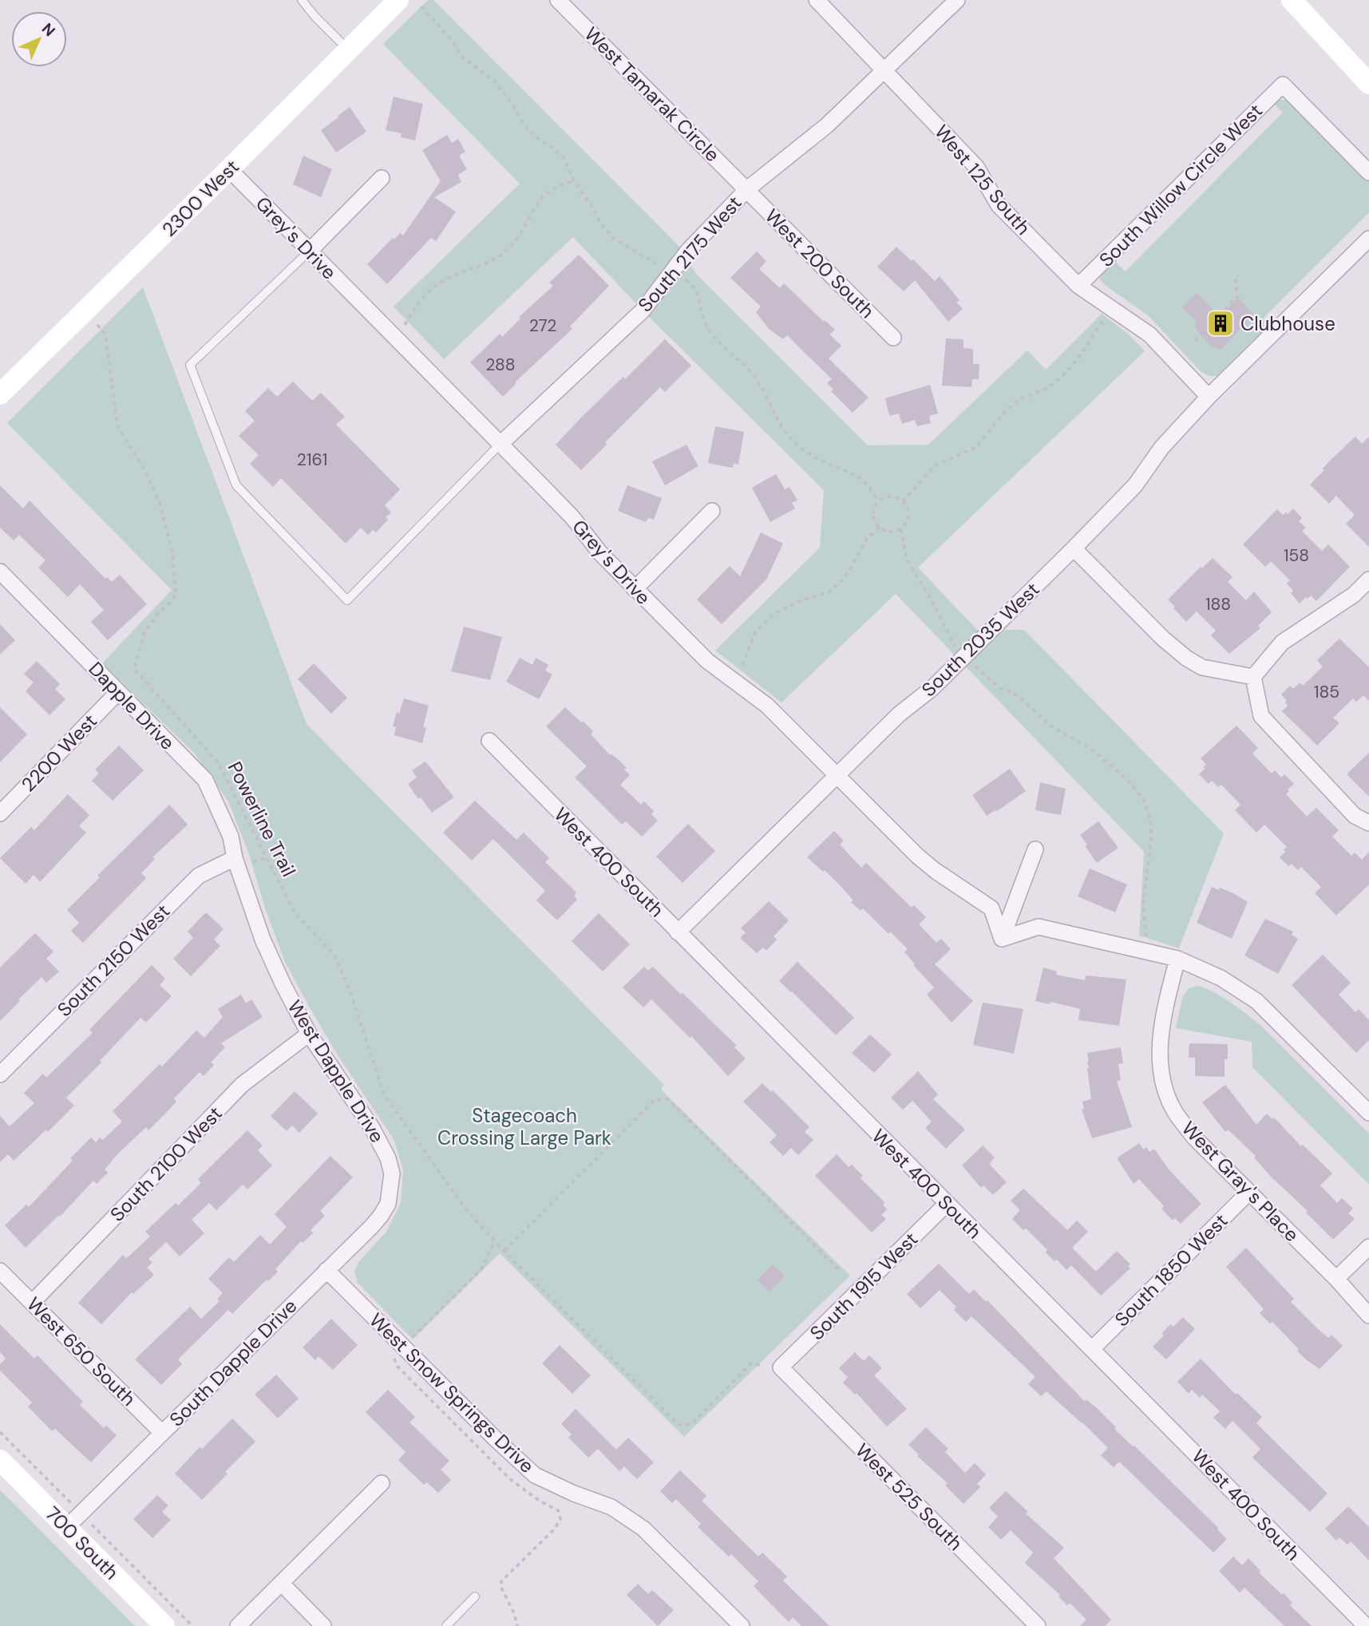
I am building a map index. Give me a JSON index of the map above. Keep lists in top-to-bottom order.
{
  "streets": {
    "main road": ["2300 West", "700 South"],
    "street": [
      "West Tamarak Circle",
      "West 125 South",
      "South Willow Circle West",
      "Grey's Drive",
      "South 2175 West",
      "West 200 South",
      "South 2035 West",
      "Dapple Drive",
      "2200 West",
      "West 400 South",
      "South 2150 West",
      "West Dapple Drive",
      "South 2100 West",
      "West Gray's Place",
      "South 1850 West",
      "South 1915 West",
      "West 650 South",
      "South Dapple Drive",
      "West Snow Springs Drive",
      "West 525 South"
    ],
    "path": ["Powerline Trail"]
  },
  "crossings": [
    ["West Tamarak Circle", "South 2175 West"],
    ["West Tamarak Circle", "West 200 South"],
    ["West 125 South", "South Willow Circle West"],
    ["West 125 South", "South 2175 West"],
    ["West 125 South", "South 2035 West"],
    ["2300 West", "Grey's Drive"],
    ["Grey's Drive", "South 2175 West"],
    ["Grey's Drive", "South 2035 West"],
    ["South 2175 West", "West 200 South"],
    ["South 2035 West", "West 400 South"],
    ["Dapple Drive", "2200 West"],
    ["Dapple Drive", "South 2150 West"],
    ["Dapple Drive", "West Dapple Drive"],
    ["West 400 South", "South 1850 West"],
    ["West 400 South", "South 1915 West"],
    ["South 2150 West", "West Dapple Drive"],
    ["West Dapple Drive", "South 2100 West"],
    ["West Dapple Drive", "South Dapple Drive"],
    ["South 2100 West", "West 650 South"],
    ["West Gray's Place", "South 1850 West"],
    ["South 1915 West", "West 525 South"],
    ["West 650 South", "South Dapple Drive"],
    ["South Dapple Drive", "West Snow Springs Drive"],
    ["South Dapple Drive", "700 South"]
  ],
  "parks": ["Stagecoach Crossing Large Park"],
  "places": {
    "building": ["Clubhouse"]
  },
  "house_numbers": [
    "272",
    "288",
    "2161",
    "158",
    "188",
    "185"
  ],
  "north": "top right"
}
